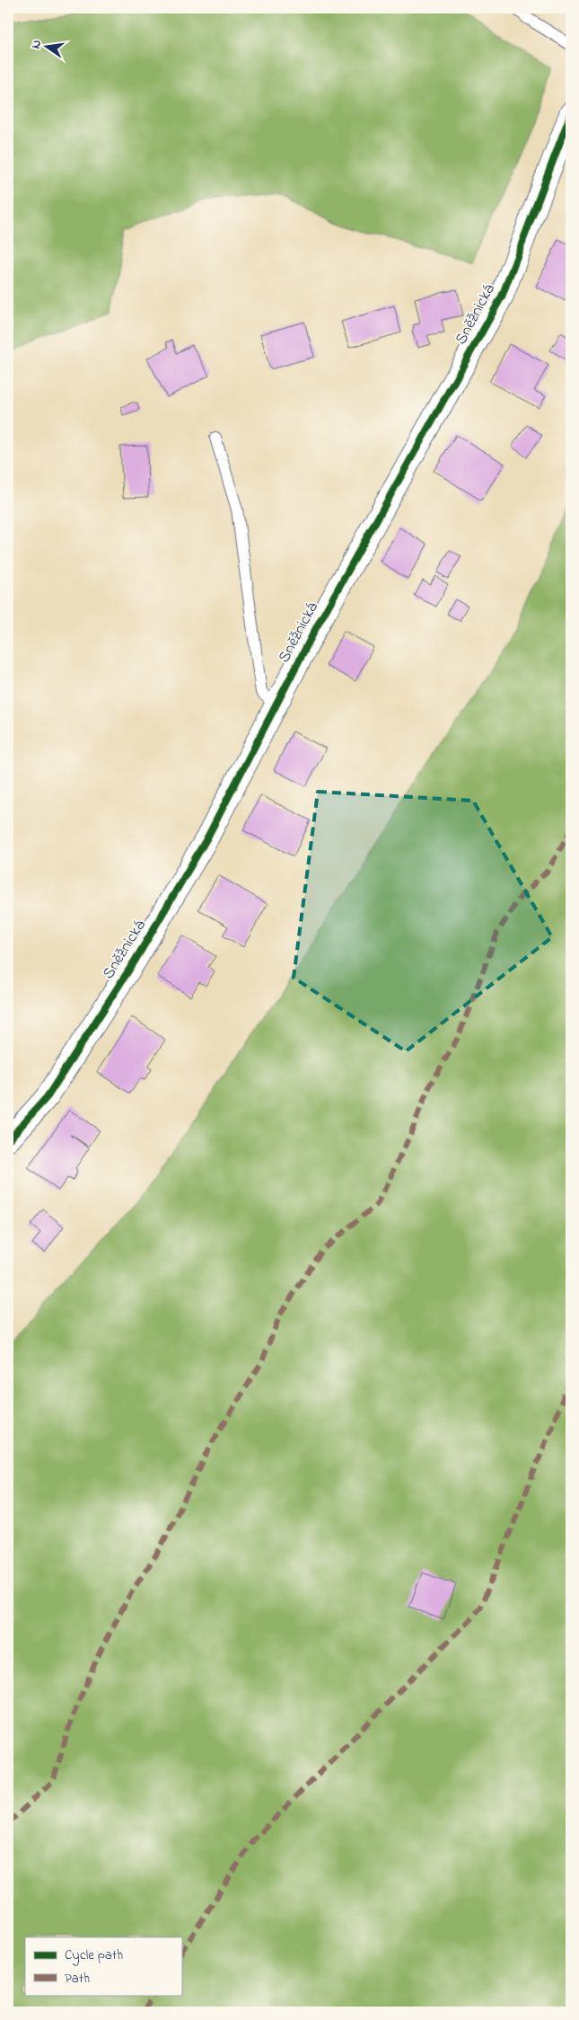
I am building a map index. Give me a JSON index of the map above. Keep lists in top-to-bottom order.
{
  "streets": {
    "street": ["Sněžnická"]
  },
  "legend": ["Cycle path", "Path"],
  "north": "left"
}
